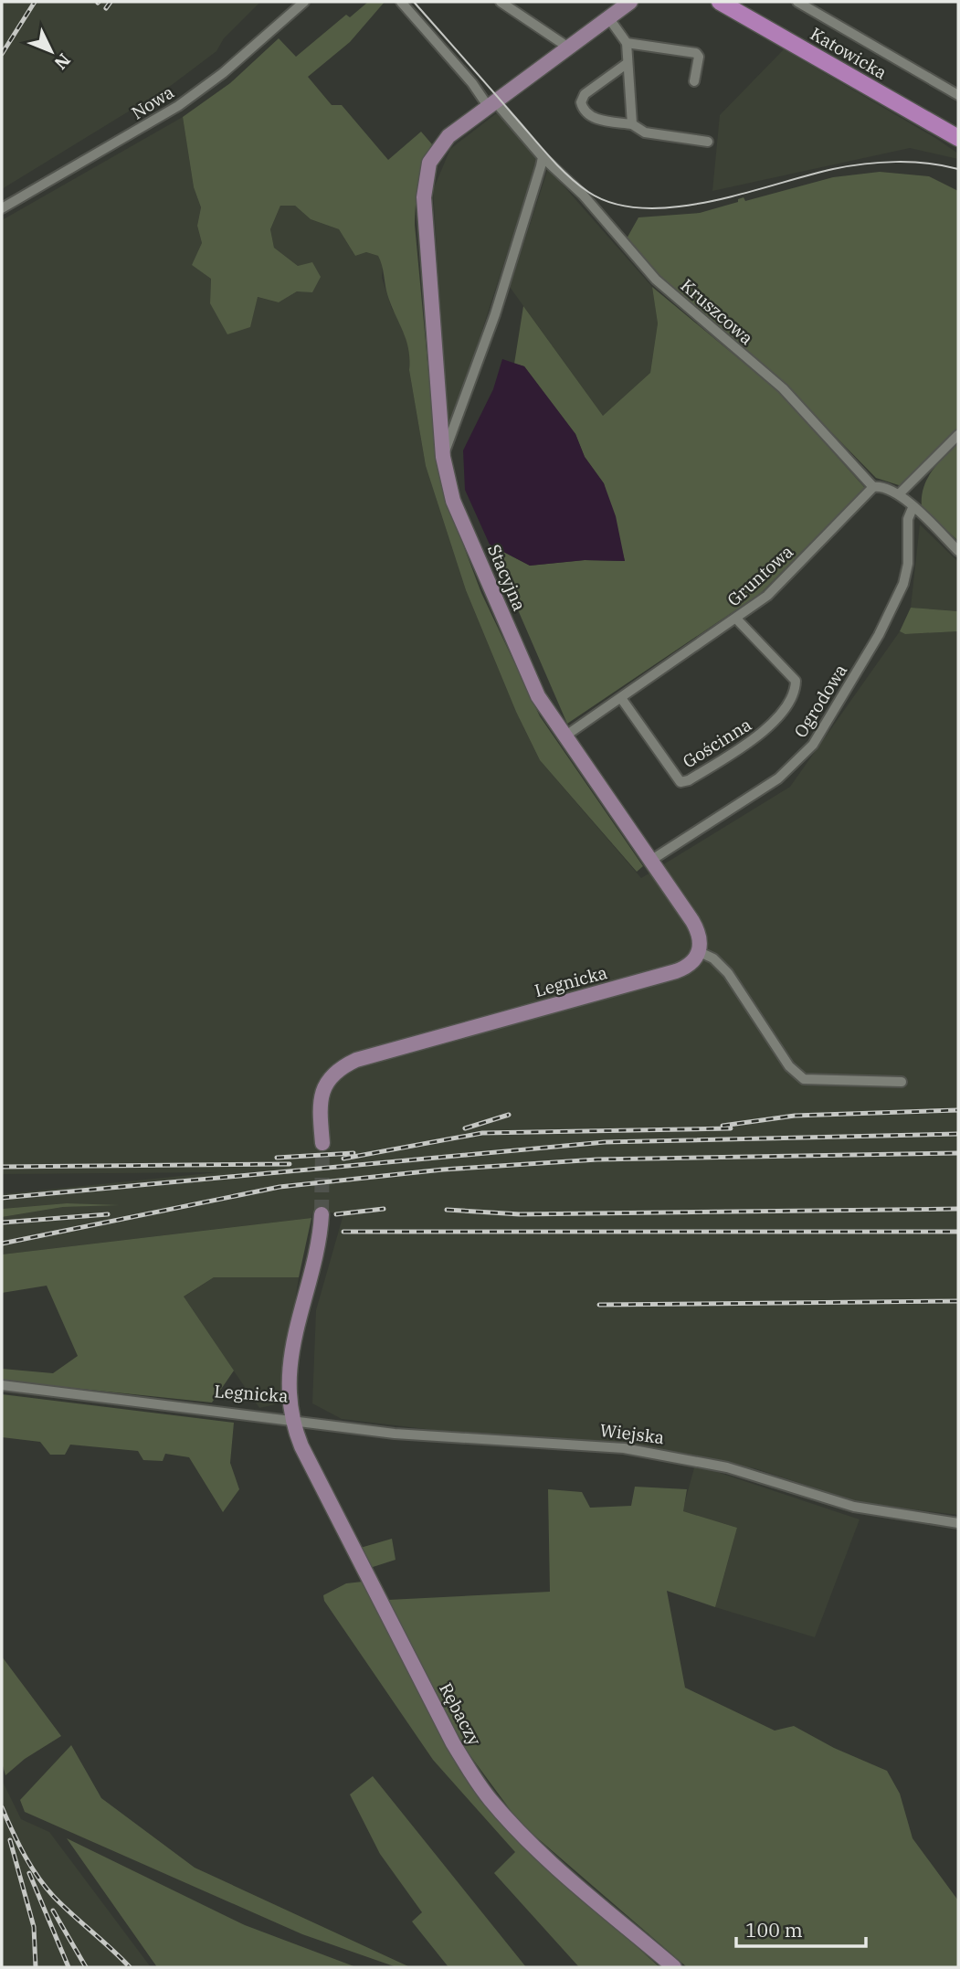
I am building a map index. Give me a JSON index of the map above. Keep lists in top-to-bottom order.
{
  "streets": {
    "main road": ["Katowicka"],
    "street": [
      "Nowa",
      "Kruszcowa",
      "Gruntowa",
      "Stacyjna",
      "Ogrodowa",
      "Gościnna",
      "Legnicka",
      "Wiejska",
      "Rębaczy"
    ]
  },
  "crossings": [
    ["Kruszcowa", "Gruntowa"],
    ["Kruszcowa", "Stacyjna"],
    ["Gruntowa", "Stacyjna"],
    ["Gruntowa", "Gościnna"],
    ["Stacyjna", "Ogrodowa"],
    ["Stacyjna", "Legnicka"],
    ["Legnicka", "Wiejska"],
    ["Legnicka", "Rębaczy"],
    ["Wiejska", "Rębaczy"]
  ],
  "scale_bar": "100 m",
  "north": "bottom right"
}
